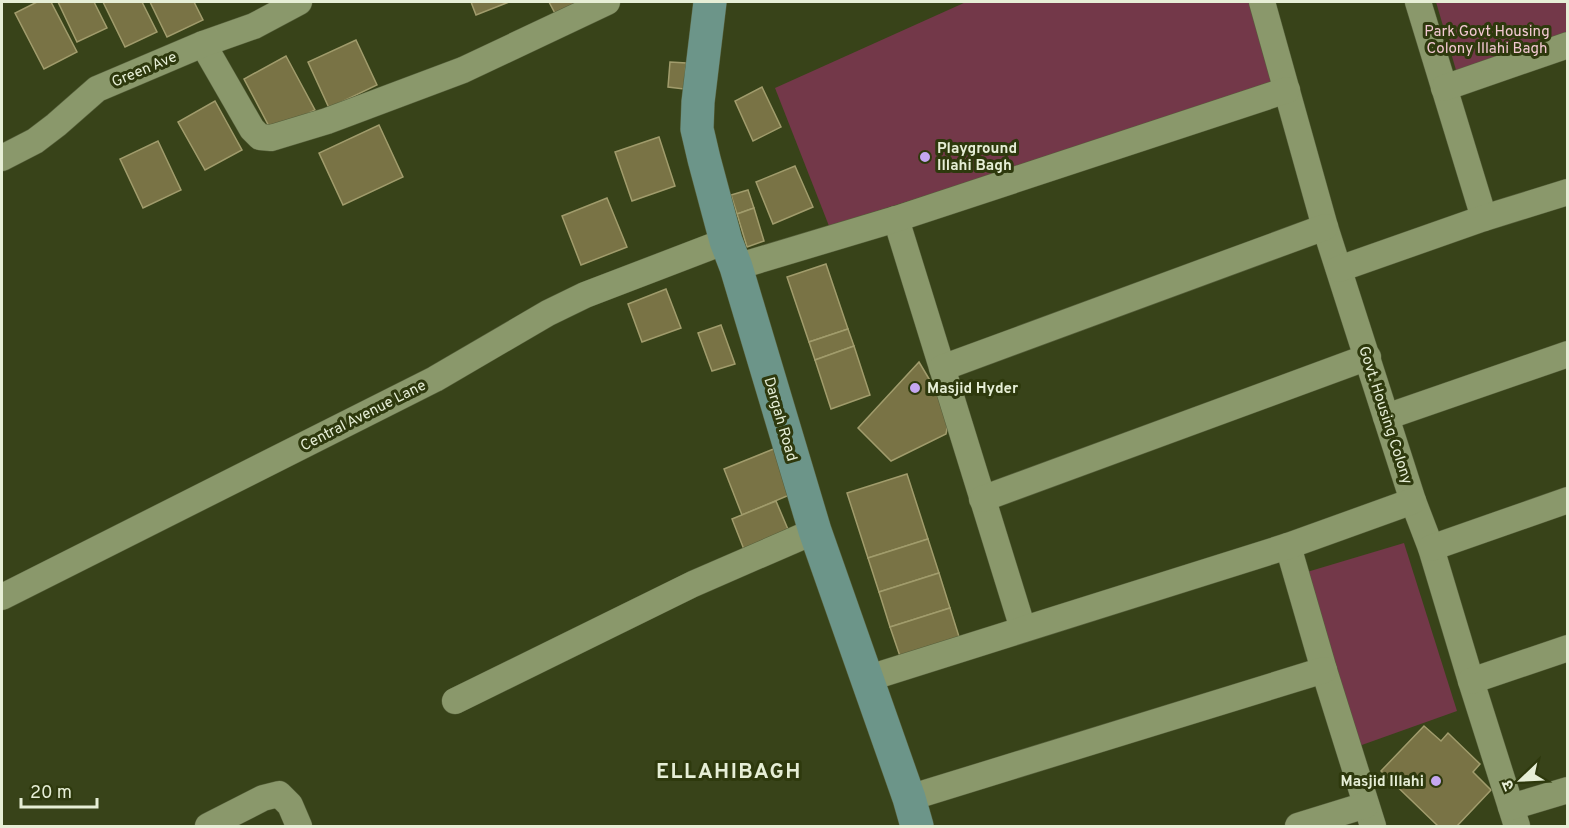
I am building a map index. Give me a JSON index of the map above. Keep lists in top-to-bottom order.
{
  "streets": {
    "street": [
      "Green Ave",
      "Central Avenue Lane",
      "Govt. Housing Colony",
      "Dargah Road"
    ]
  },
  "crossings": [
    ["Central Avenue Lane", "Govt. Housing Colony"],
    ["Central Avenue Lane", "Dargah Road"]
  ],
  "districts": ["ELLAHIBAGH"],
  "parks": ["Park Govt Housing Colony Illahi Bagh"],
  "places": ["Playground Illahi Bagh", "Masjid Hyder", "Masjid Illahi"],
  "scale_bar": "20 m",
  "north": "bottom left"
}
